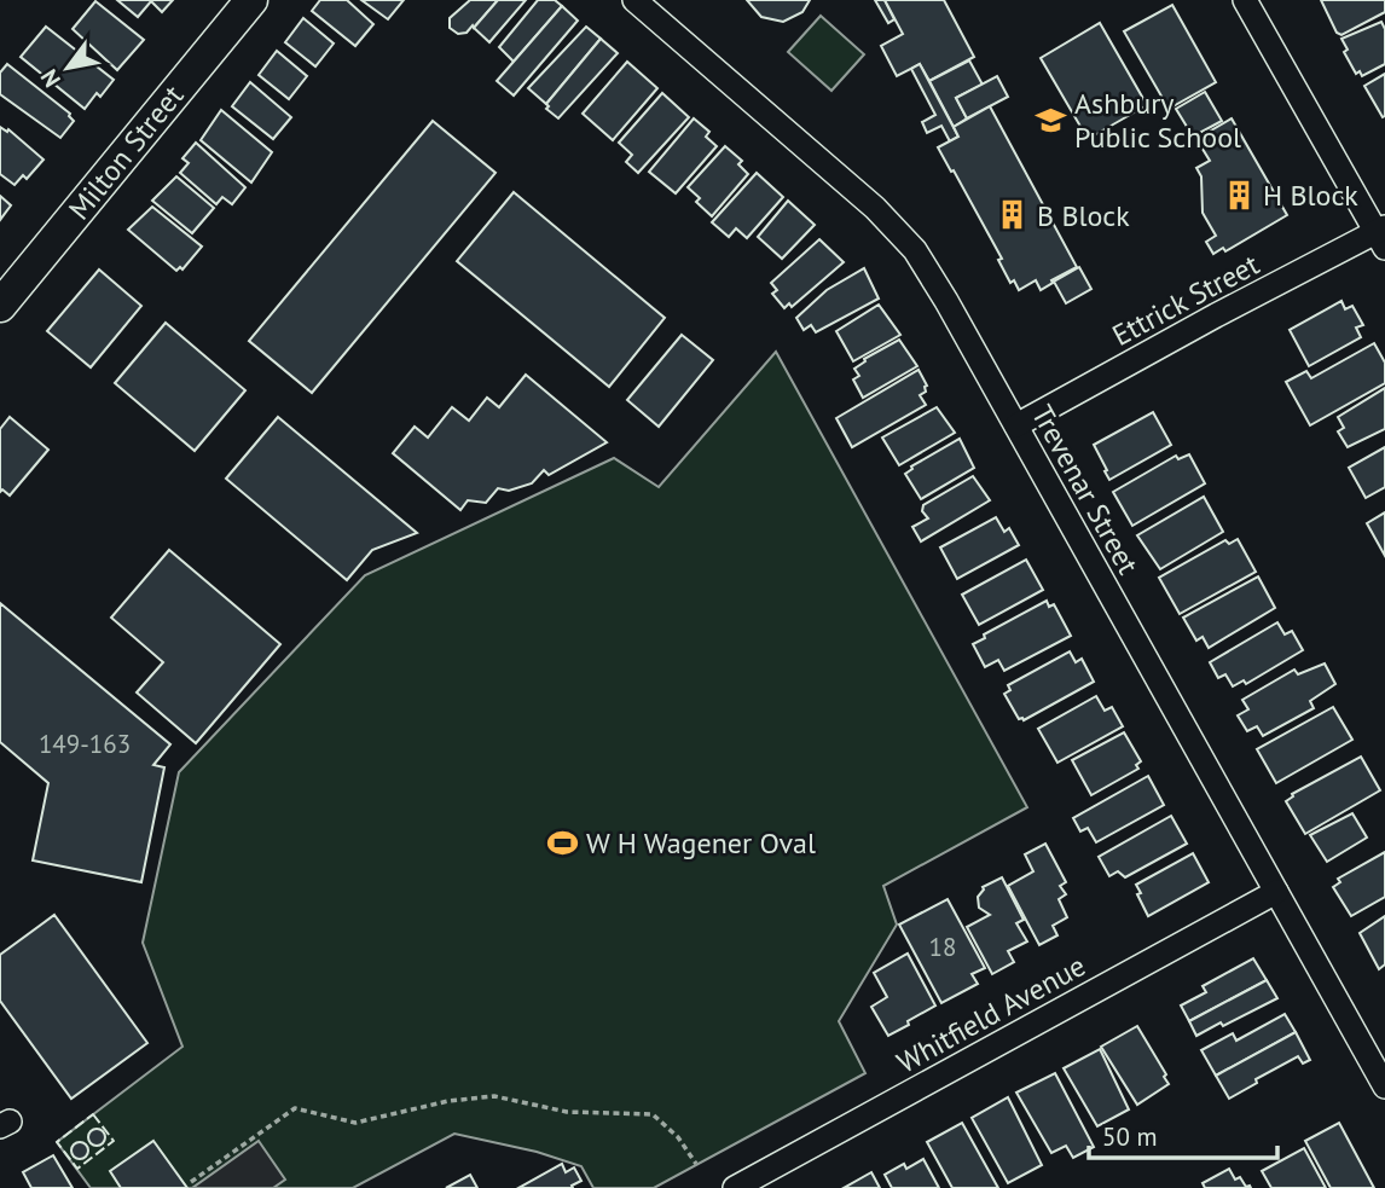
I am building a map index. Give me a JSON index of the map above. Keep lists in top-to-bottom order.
{
  "streets": {
    "main road": ["Milton Street"],
    "street": ["Ettrick Street", "Trevenar Street", "Whitfield Avenue"]
  },
  "crossings": [
    ["Ettrick Street", "Trevenar Street"],
    ["Trevenar Street", "Whitfield Avenue"]
  ],
  "places": {
    "school or university": ["Ashbury Public School"],
    "building": ["H Block", "B Block"],
    "sports": ["W H Wagener Oval"]
  },
  "house_numbers": ["149-163", "18"],
  "scale_bar": "50 m",
  "north": "bottom left"
}
